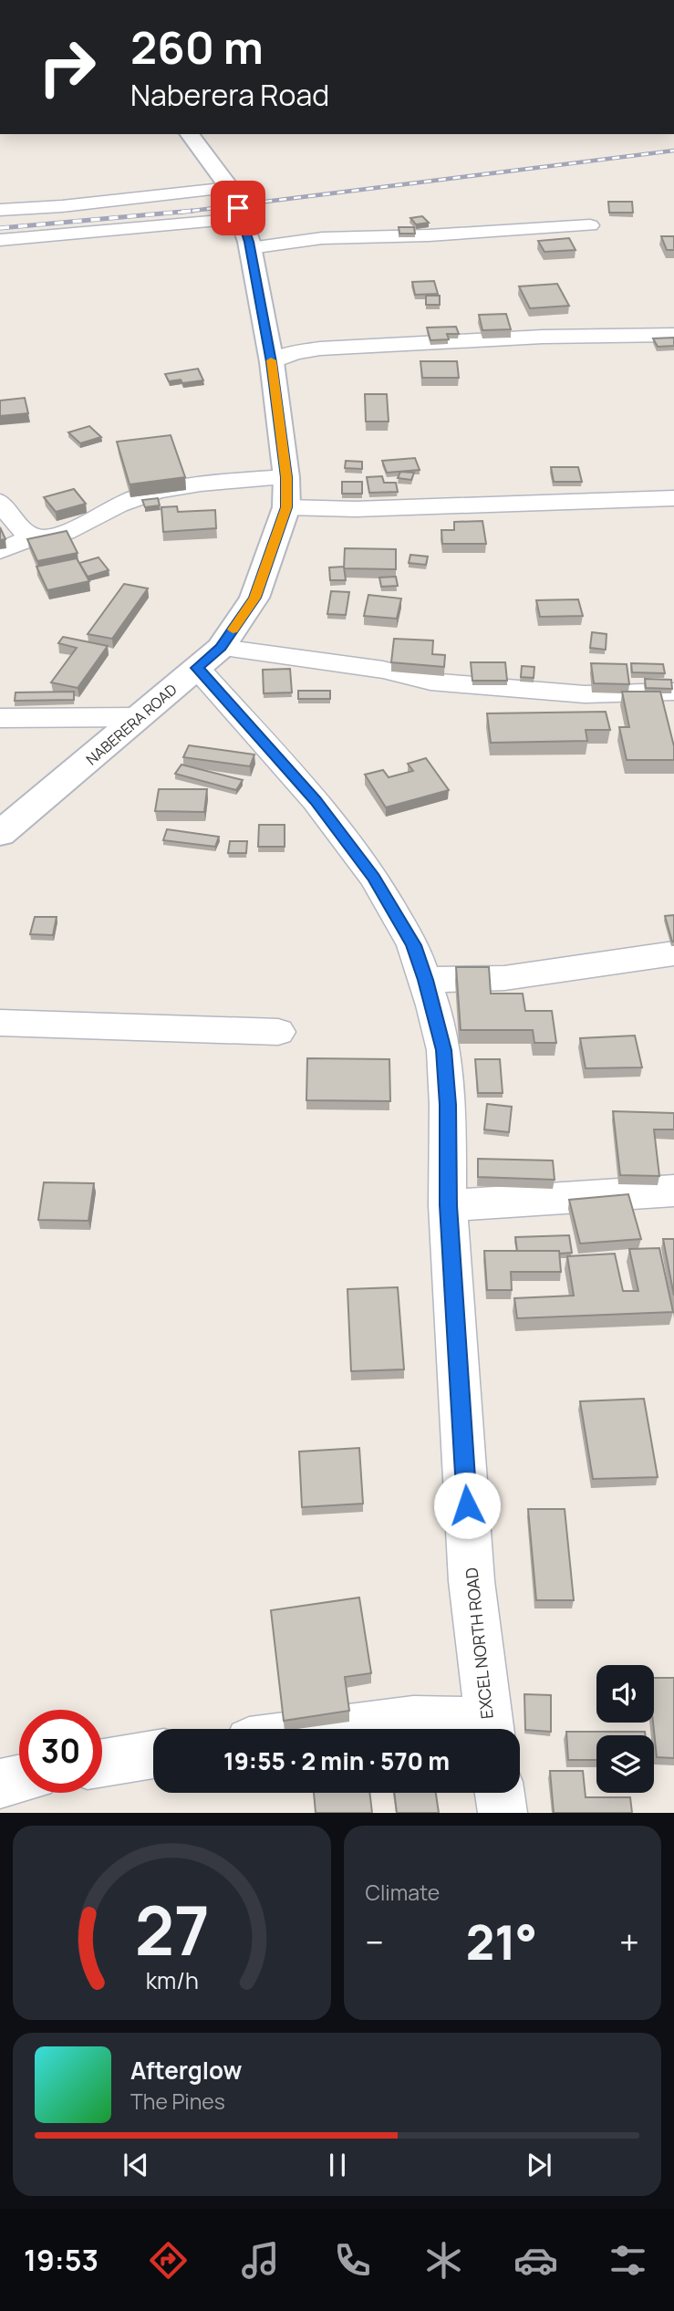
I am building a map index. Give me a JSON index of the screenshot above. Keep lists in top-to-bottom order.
{
  "streets": {
    "street": ["NABERERA ROAD", "EXCEL NORTH ROAD"]
  },
  "crossings": [
    ["NABERERA ROAD", "EXCEL NORTH ROAD"]
  ],
  "page": {
    "turn": ["260 m", "Naberera Road"],
    "limit": "30",
    "trip": "19:55 · 2 min · 570 m",
    "tile": "Climate",
    "heat": ["−", "21°", "+"],
    "song": ["Afterglow", "The Pines"],
    "tabs": "19:53",
    "gauge": ["27", "km/h"]
  }
}
